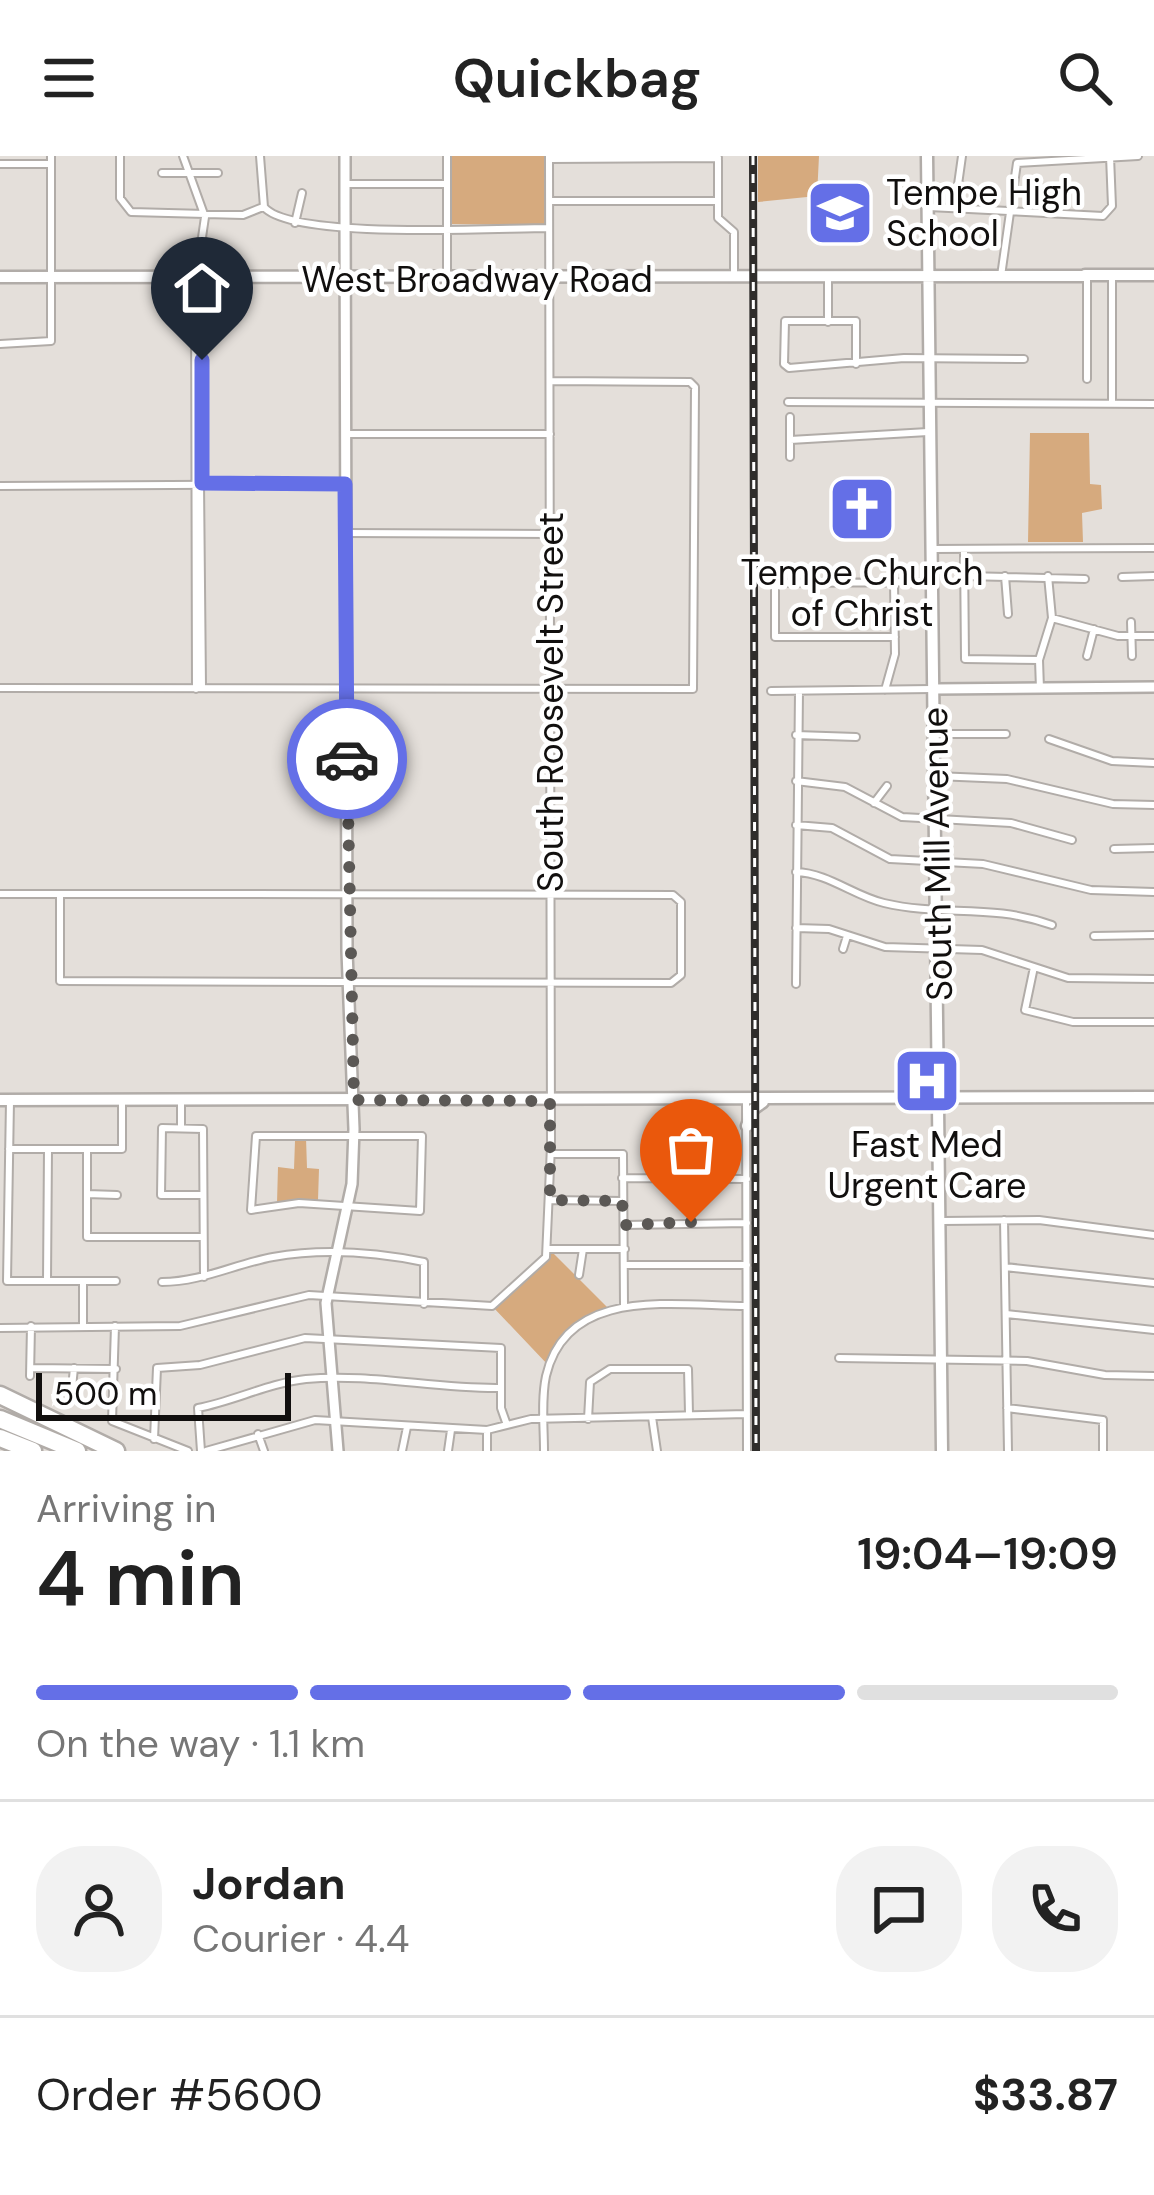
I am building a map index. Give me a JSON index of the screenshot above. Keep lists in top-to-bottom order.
{
  "streets": {
    "main road": ["West Broadway Road", "South Mill Avenue"],
    "street": ["South Roosevelt Street"]
  },
  "crossings": [
    ["West Broadway Road", "South Roosevelt Street"],
    ["West Broadway Road", "South Mill Avenue"]
  ],
  "places": {
    "school or university": ["Tempe High School"],
    "church": ["Tempe Church of Christ"],
    "hospital": ["Fast Med Urgent Care"]
  },
  "scale_bar": "500 m",
  "page": {
    "header": "Quickbag",
    "scale": "500 m",
    "heading": ["4 min", "Arriving in", "19:04–19:09"],
    "panel": [
      "Jordan",
      "Courier · 4.4",
      "Order #5600",
      "$33.87"
    ],
    "bar": "On the way · 1.1 km"
  }
}
